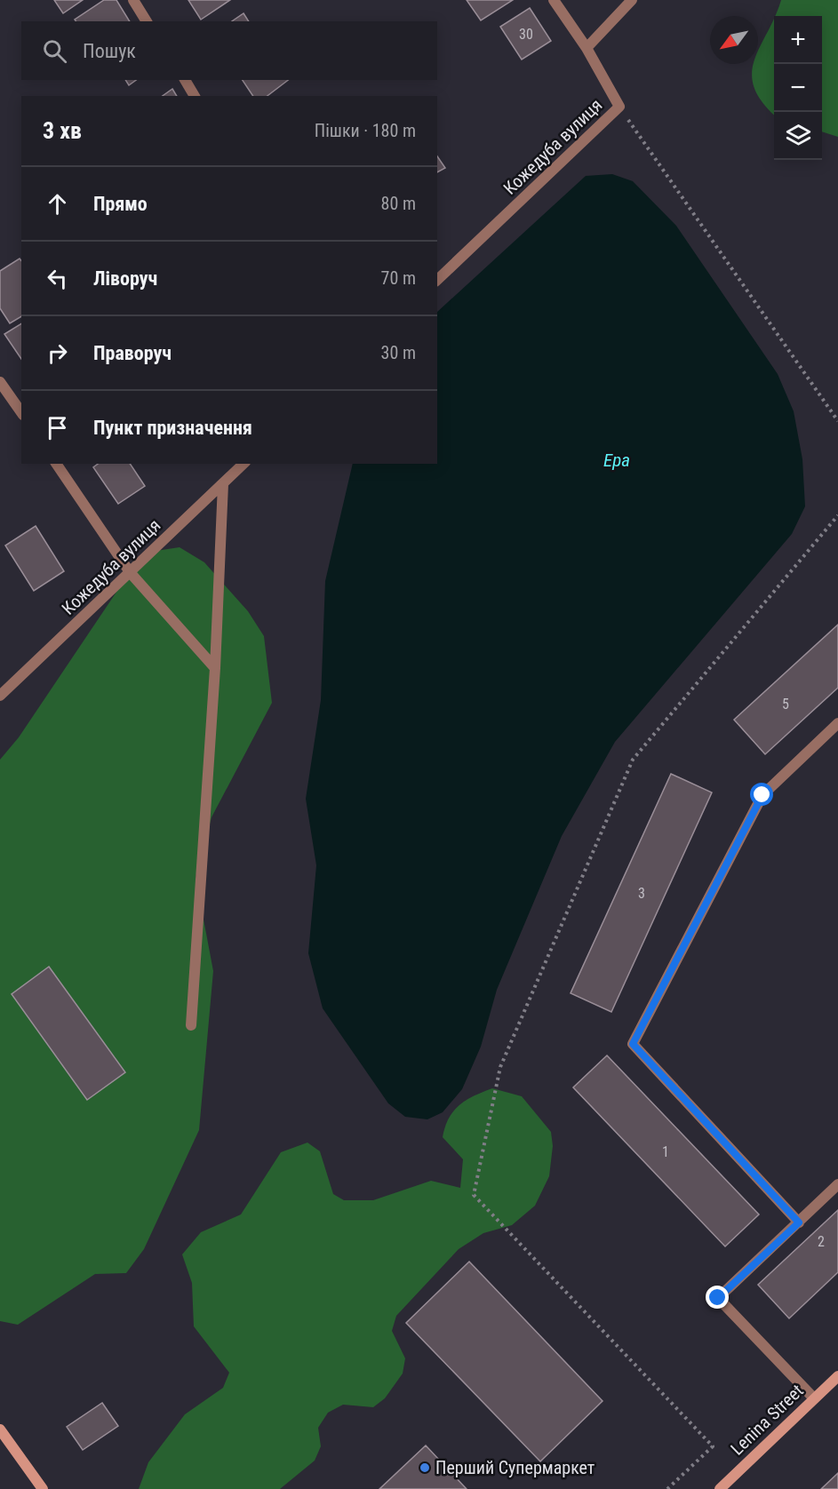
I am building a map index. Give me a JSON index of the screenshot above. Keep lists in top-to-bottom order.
{
  "streets": {
    "main road": ["Lenina Street"],
    "street": ["Кожедуба вулиця"]
  },
  "water": ["Ера"],
  "places": ["Перший Супермаркет"],
  "house_numbers": [
    "30",
    "5",
    "3",
    "1",
    "2"
  ],
  "north": "bottom left",
  "page": {
    "map_buttons": ["+", "−"],
    "search": "Пошук",
    "heading": ["3 хв", "Пішки · 180 m"],
    "list": [
      ["Прямо", "80 m"],
      ["Ліворуч", "70 m"],
      ["Праворуч", "30 m"],
      "Пункт призначення"
    ]
  }
}
